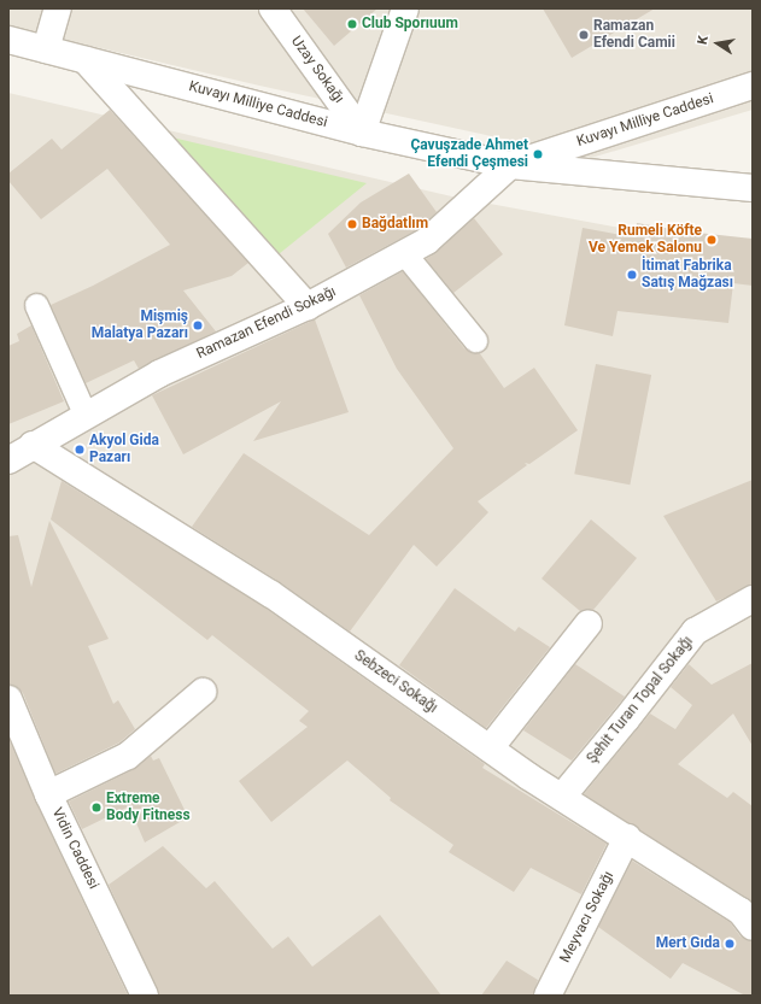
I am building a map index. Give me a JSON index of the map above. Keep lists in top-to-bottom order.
{
  "streets": {
    "street": [
      "Uzay Sokağı",
      "Kuvayı Milliye Caddesi",
      "Ramazan Efendi Sokağı",
      "Sebzeci Sokağı",
      "Şehit Turan Topal Sokağı",
      "Vidin Caddesi",
      "Meyvacı Sokağı"
    ]
  },
  "crossings": [
    ["Uzay Sokağı", "Kuvayı Milliye Caddesi"],
    ["Kuvayı Milliye Caddesi", "Ramazan Efendi Sokağı"],
    ["Ramazan Efendi Sokağı", "Sebzeci Sokağı"],
    ["Sebzeci Sokağı", "Şehit Turan Topal Sokağı"],
    ["Sebzeci Sokağı", "Meyvacı Sokağı"]
  ],
  "places": [
    "Club Sporıuum",
    "Ramazan Efendi Camii",
    "Çavuşzade Ahmet Efendi Çeşmesi",
    "Bağdatlım",
    "Rumeli Köfte Ve Yemek Salonu",
    "İtimat Fabrika Satış Mağzası",
    "Mişmiş Malatya Pazarı",
    "Akyol Gida Pazarı",
    "Extreme Body Fitness",
    "Mert Gıda"
  ],
  "north": "left"
}
